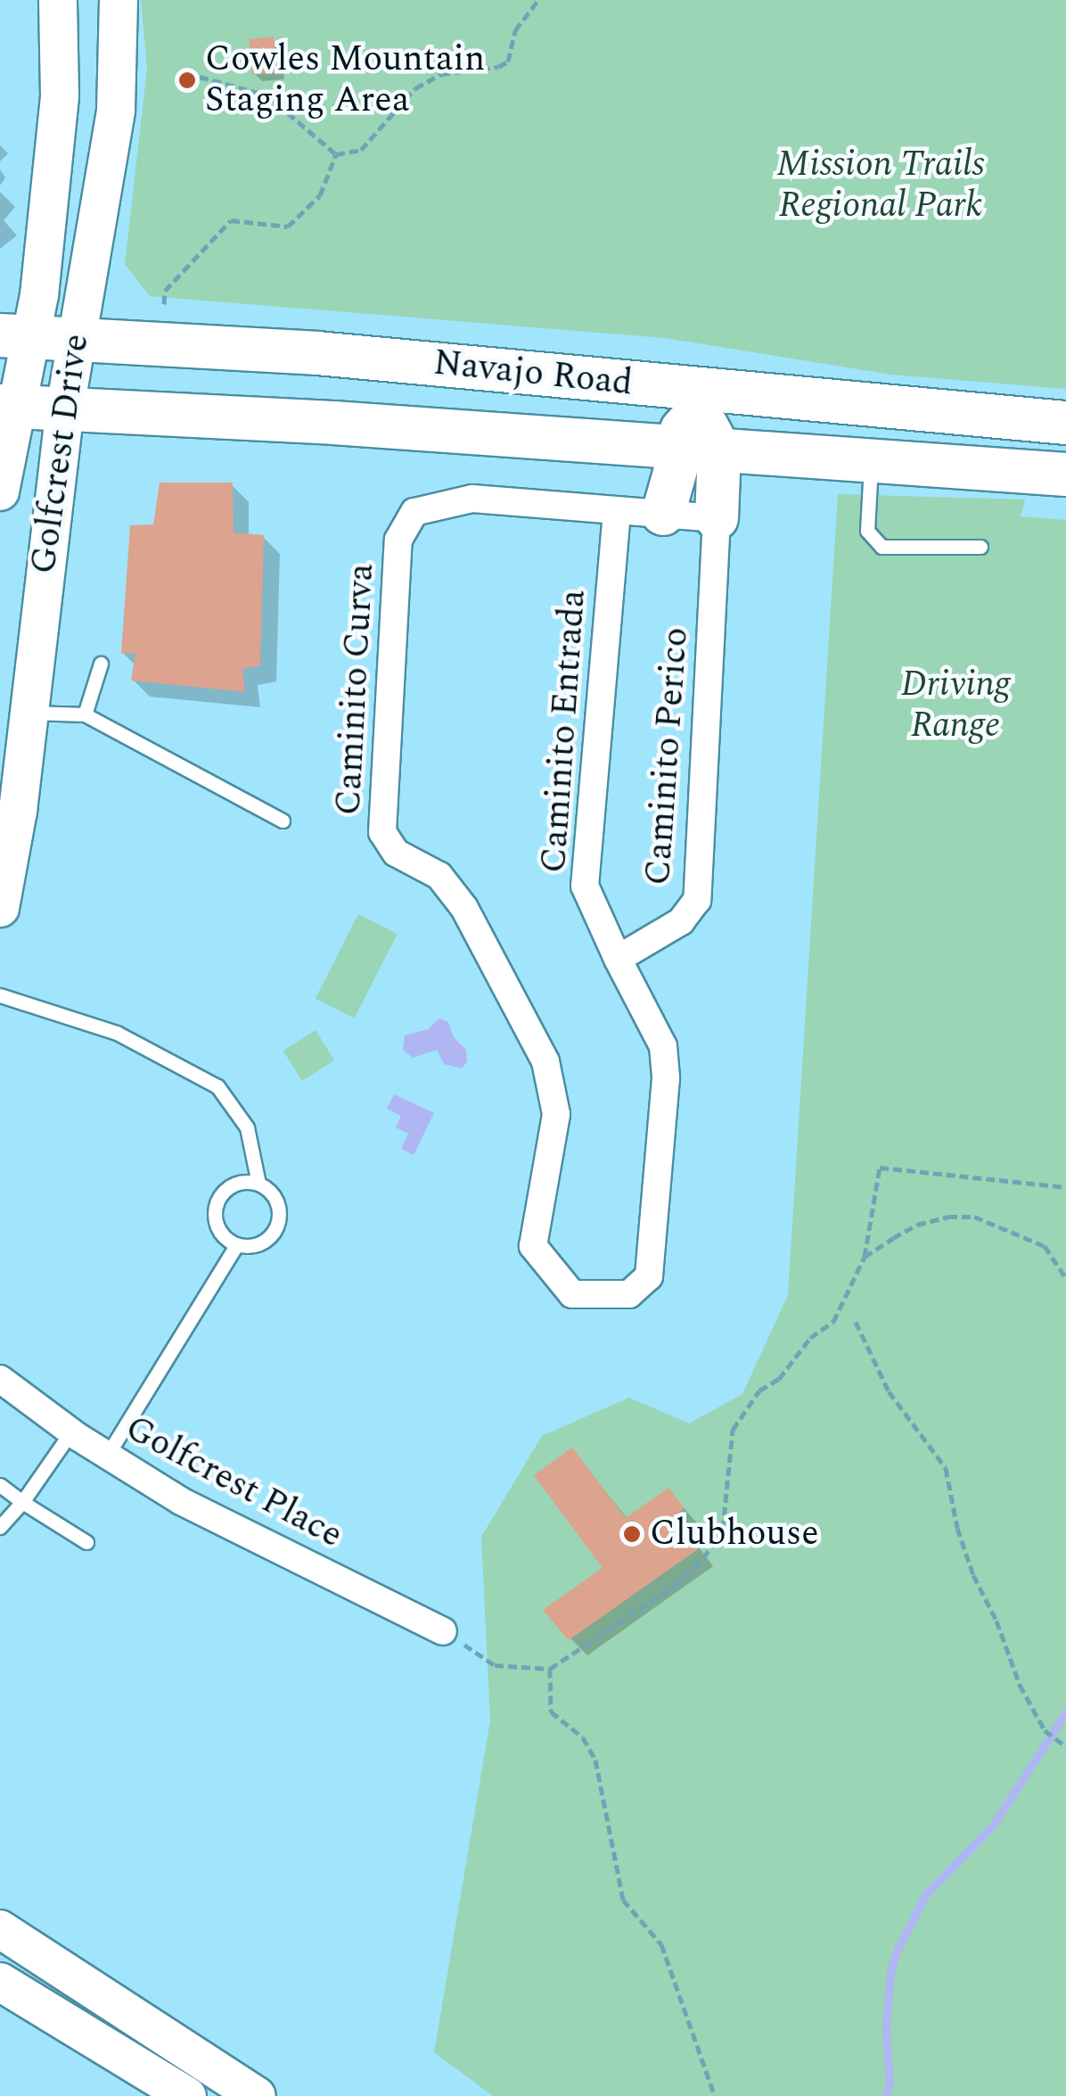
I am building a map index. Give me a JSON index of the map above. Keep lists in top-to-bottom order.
{
  "streets": {
    "main road": ["Navajo Road", "Golfcrest Drive"],
    "street": [
      "Caminito Curva",
      "Caminito Entrada",
      "Caminito Perico",
      "Golfcrest Place"
    ]
  },
  "crossings": [
    ["Navajo Road", "Golfcrest Drive"],
    ["Caminito Curva", "Caminito Entrada"],
    ["Caminito Entrada", "Caminito Perico"]
  ],
  "parks": ["Mission Trails Regional Park", "Driving Range"],
  "places": ["Cowles Mountain Staging Area", "Clubhouse"]
}
